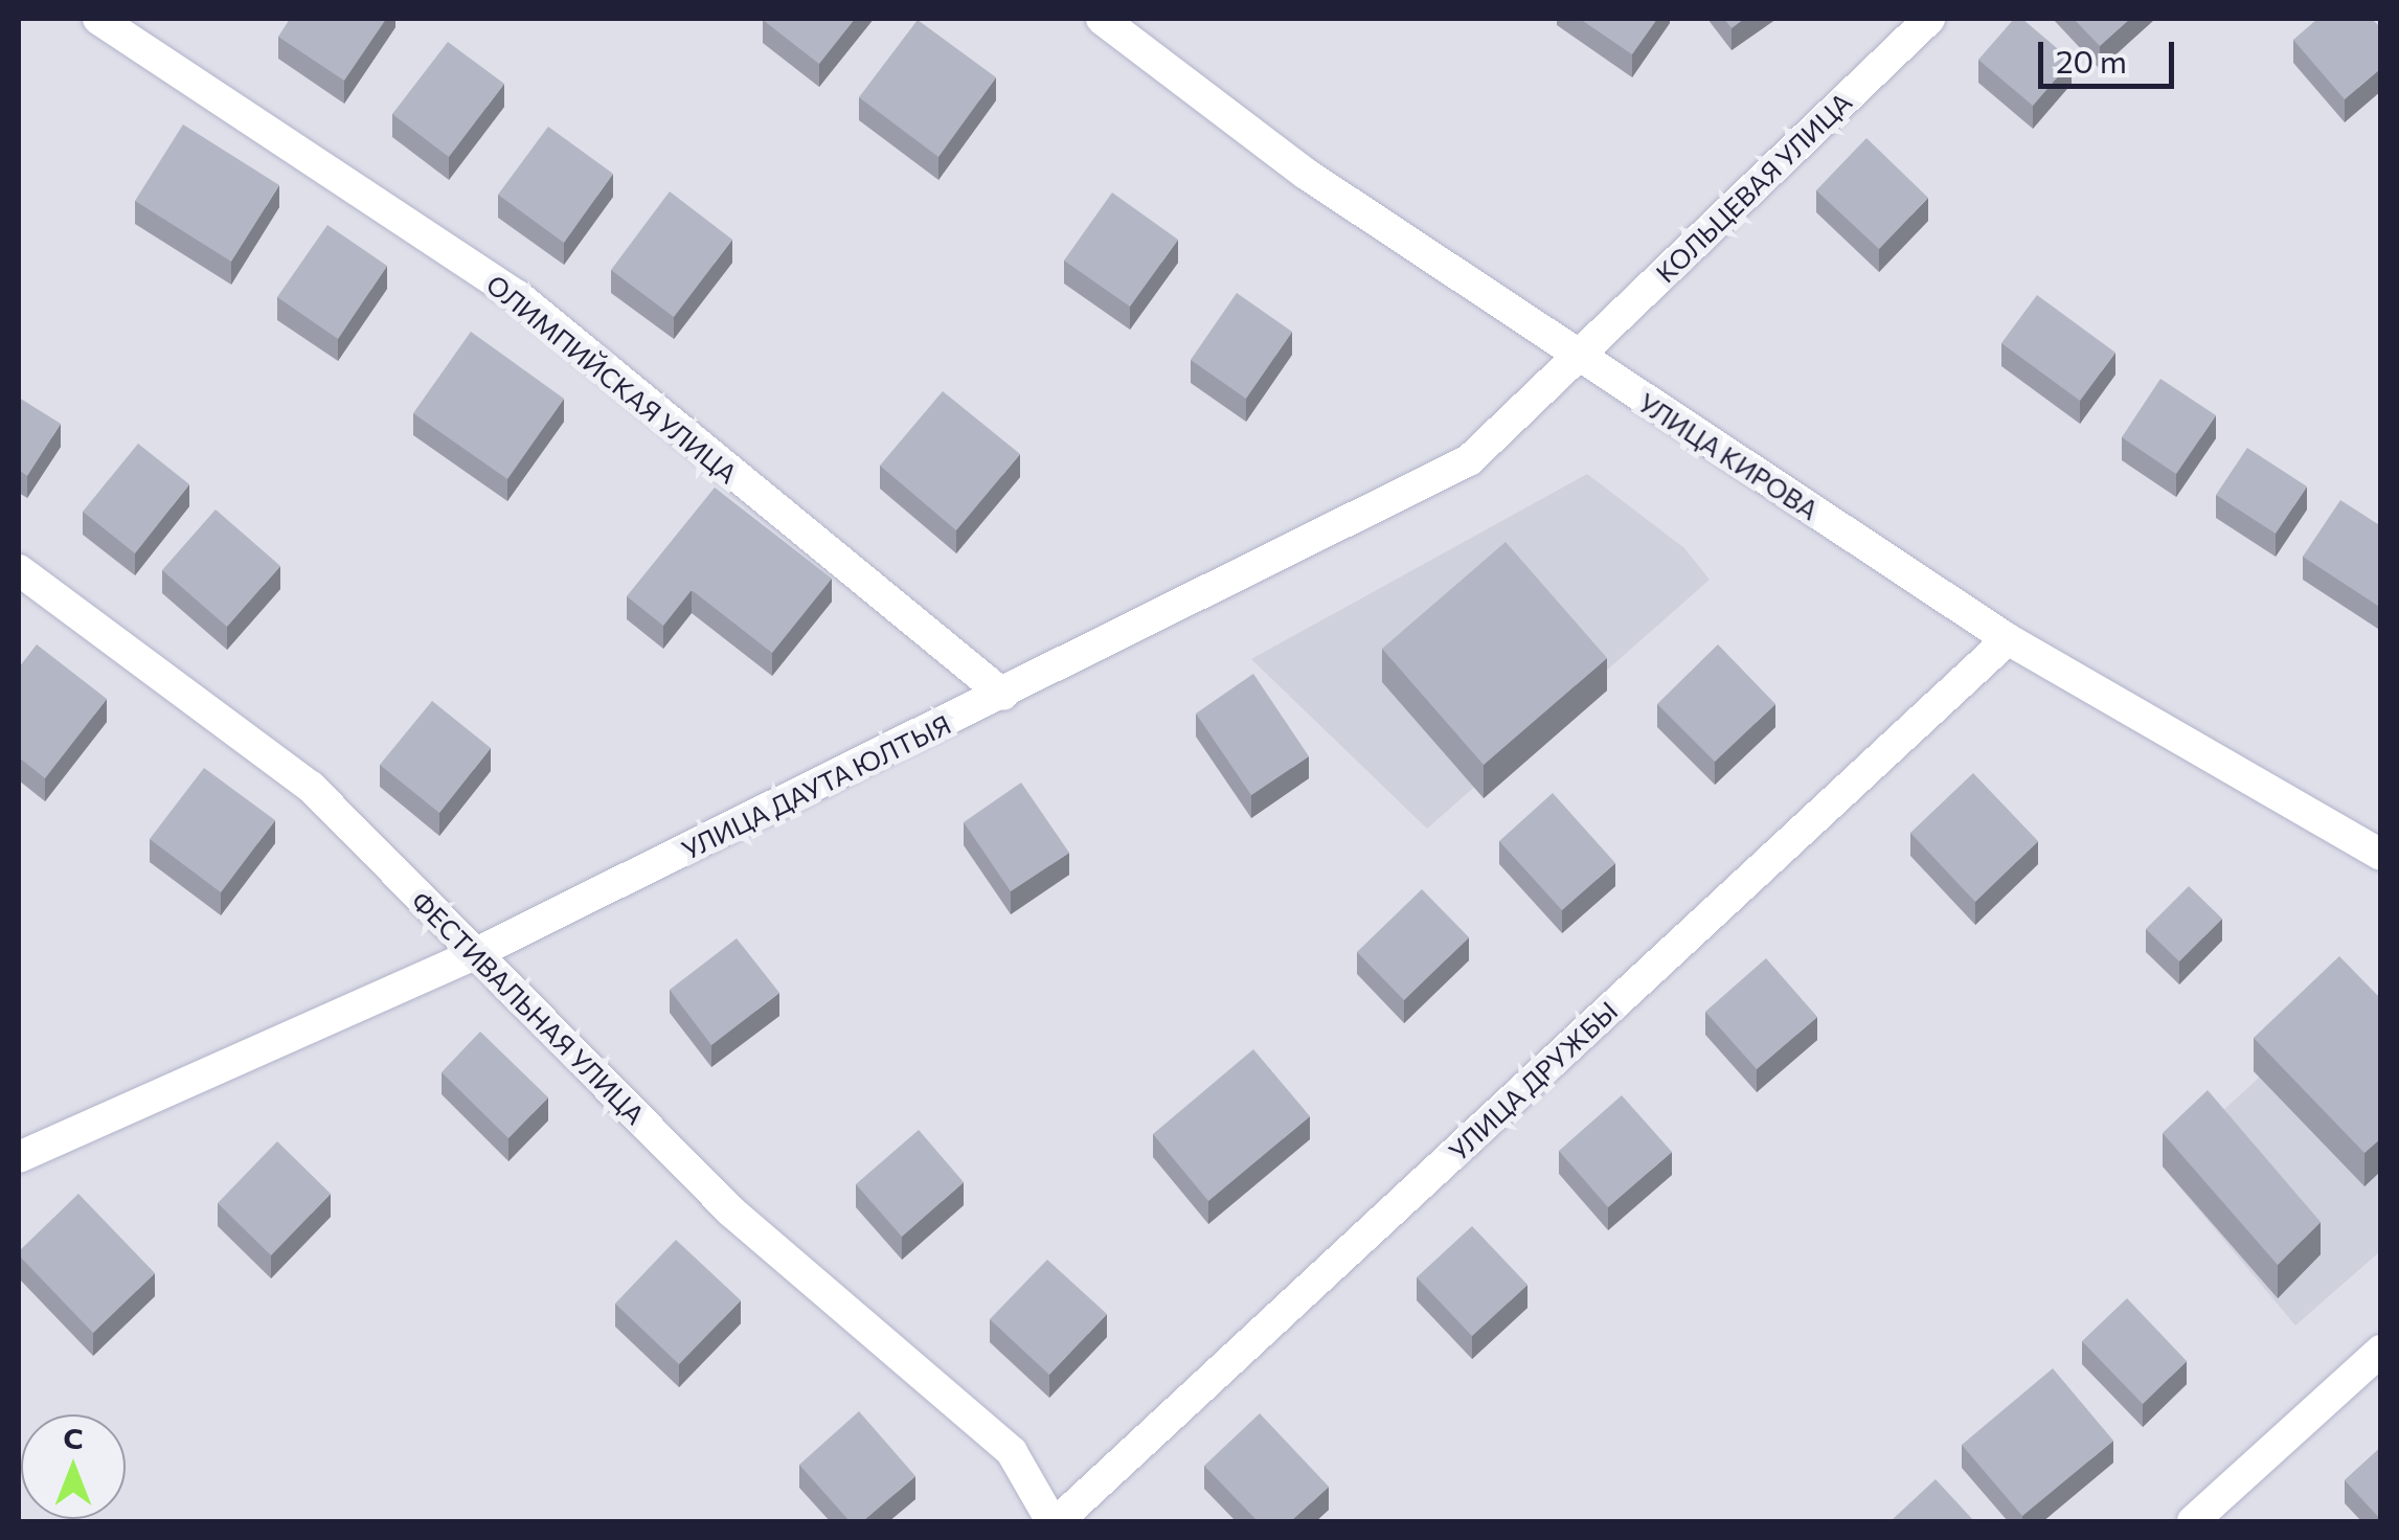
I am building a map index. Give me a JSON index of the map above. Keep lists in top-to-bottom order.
{
  "streets": {
    "street": [
      "КОЛЬЦЕВАЯ УЛИЦА",
      "ОЛИМПИЙСКАЯ УЛИЦА",
      "УЛИЦА КИРОВА",
      "УЛИЦА ДАУТА ЮЛТЫЯ",
      "ФЕСТИВАЛЬНАЯ УЛИЦА",
      "УЛИЦА ДРУЖБЫ"
    ]
  },
  "crossings": [
    ["КОЛЬЦЕВАЯ УЛИЦА", "УЛИЦА КИРОВА"],
    ["КОЛЬЦЕВАЯ УЛИЦА", "УЛИЦА ДАУТА ЮЛТЫЯ"],
    ["ОЛИМПИЙСКАЯ УЛИЦА", "УЛИЦА ДАУТА ЮЛТЫЯ"],
    ["УЛИЦА КИРОВА", "УЛИЦА ДАУТА ЮЛТЫЯ"],
    ["УЛИЦА КИРОВА", "УЛИЦА ДРУЖБЫ"],
    ["УЛИЦА ДАУТА ЮЛТЫЯ", "ФЕСТИВАЛЬНАЯ УЛИЦА"],
    ["ФЕСТИВАЛЬНАЯ УЛИЦА", "УЛИЦА ДРУЖБЫ"]
  ],
  "scale_bar": "20 m",
  "north": "top"
}
